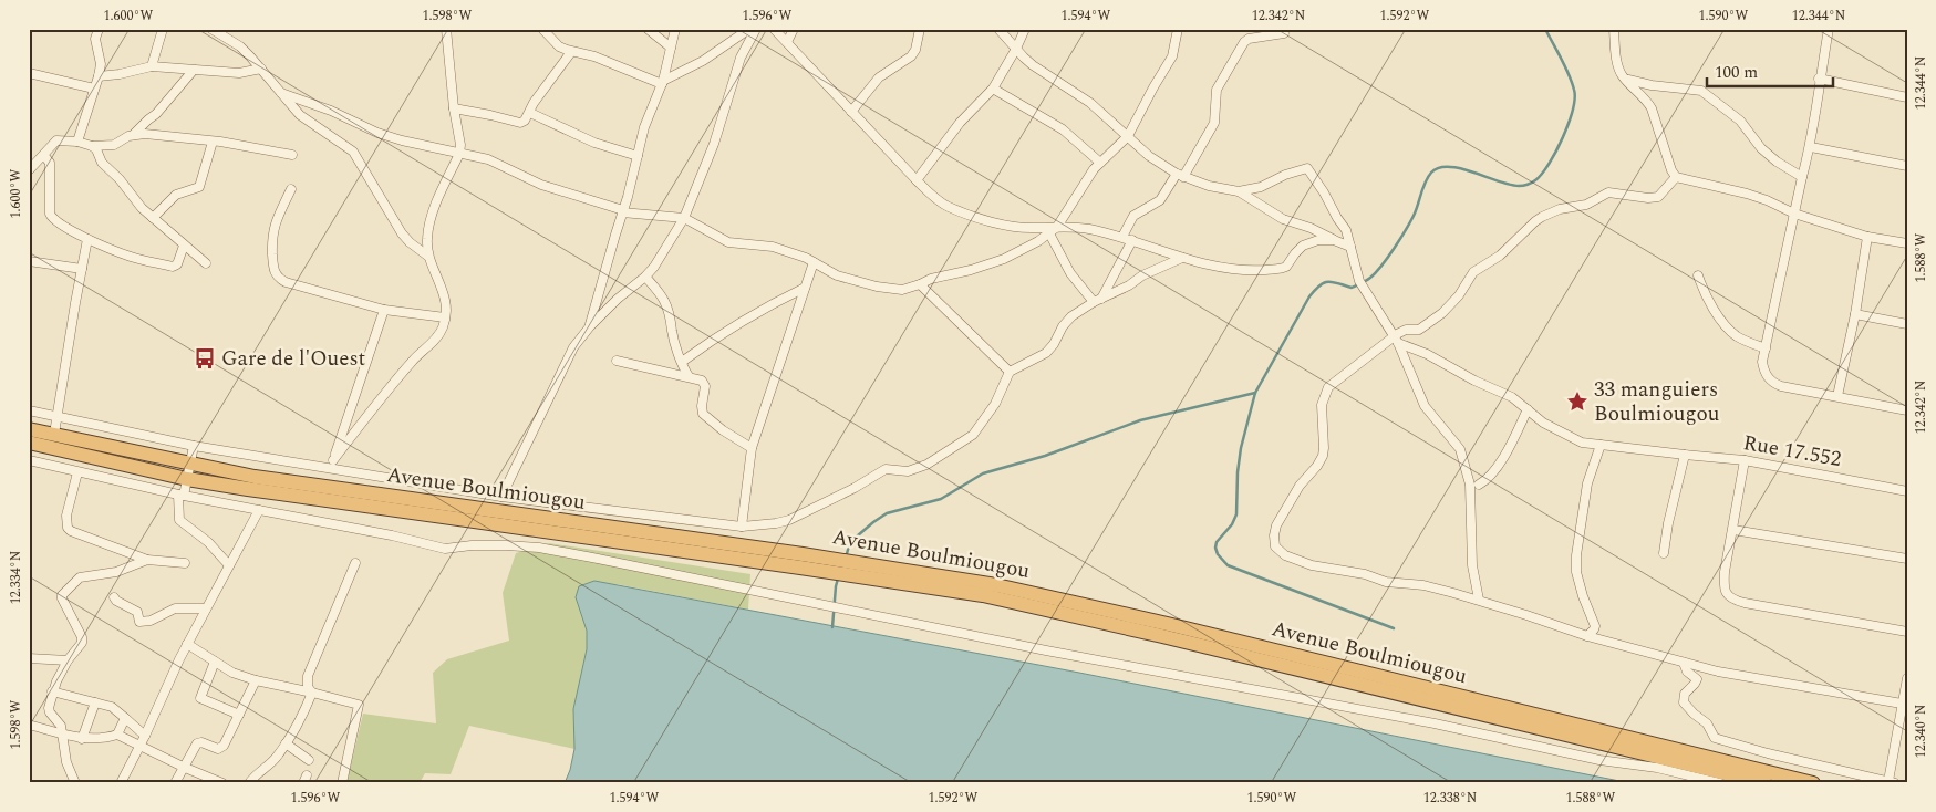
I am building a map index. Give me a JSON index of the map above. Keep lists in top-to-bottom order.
{
  "streets": {
    "highway": ["Avenue Boulmiougou"],
    "street": ["Rue 17.552"]
  },
  "places": {
    "bus stop": ["Gare de l'Ouest"],
    "place": ["33 manguiers Boulmiougou"]
  },
  "scale_bar": "100 m",
  "coordinates": [
    "1.600°W",
    "1.598°W",
    "1.596°W",
    "1.594°W",
    "12.342°N",
    "1.592°W",
    "1.590°W",
    "12.344°N",
    "1.588°W",
    "12.334°N",
    "12.340°N",
    "12.338°N"
  ]
}
